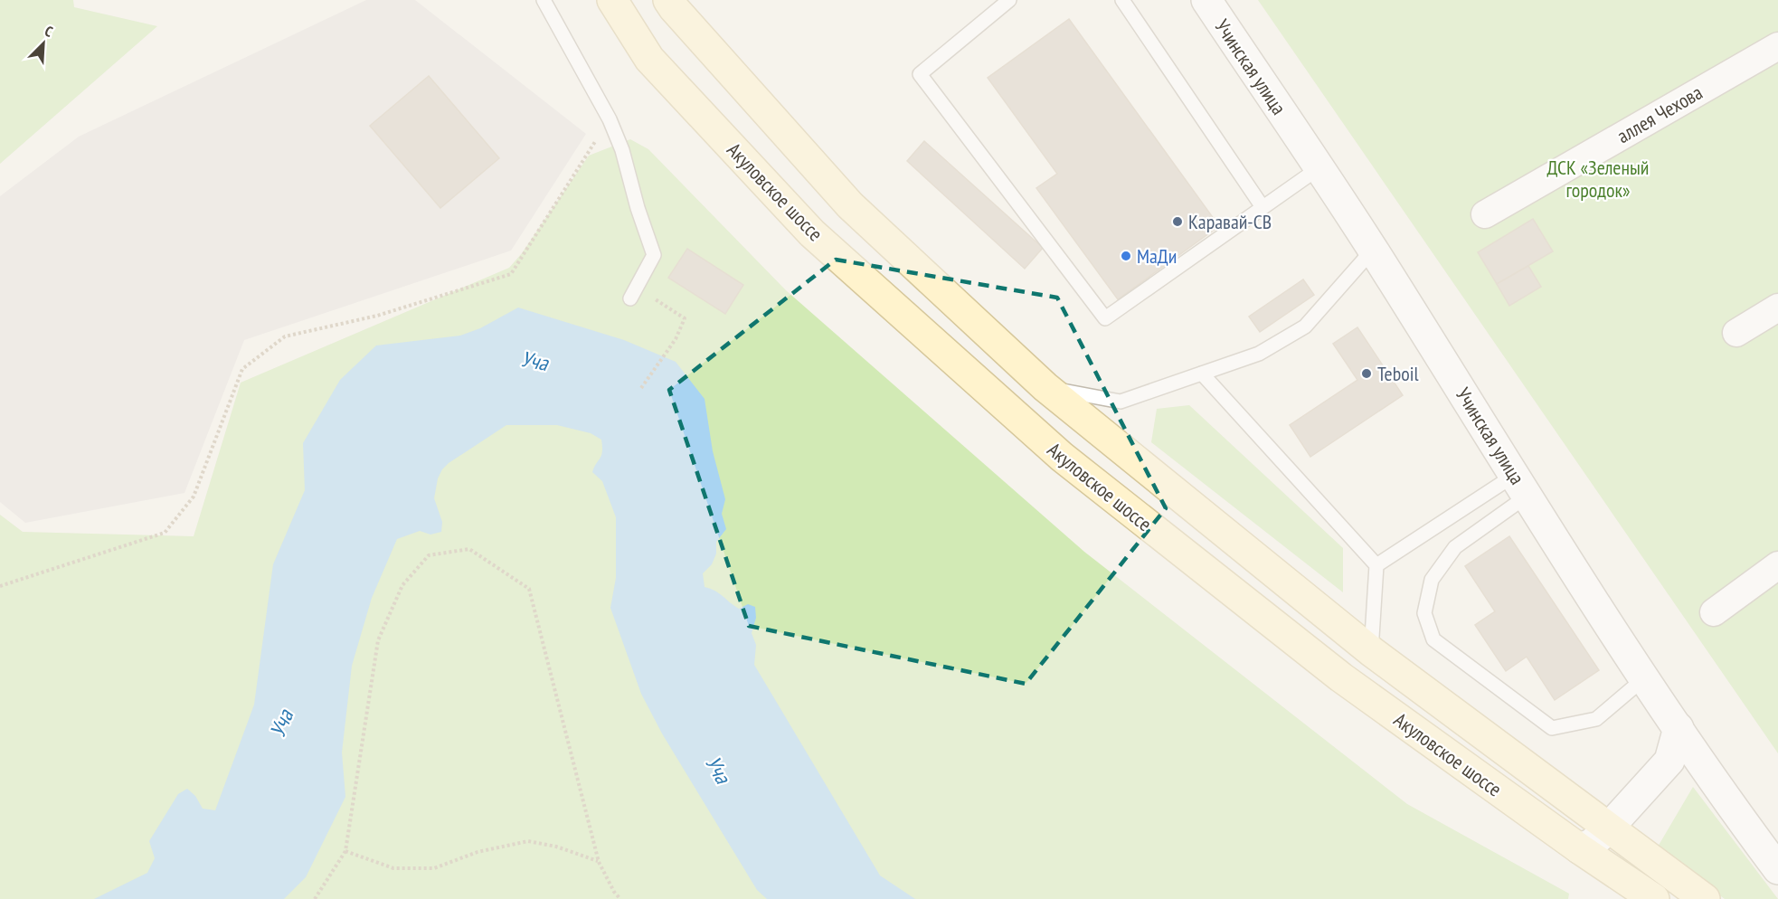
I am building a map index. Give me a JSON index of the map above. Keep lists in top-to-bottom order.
{
  "streets": {
    "main road": ["Акуловское шоссе"],
    "street": ["Учинская улица", "аллея Чехова"]
  },
  "water": ["Уча"],
  "parks": ["ДСК «Зеленый городок»"],
  "places": ["Каравай-СВ", "МаДи", "Teboil"],
  "north": "top right"
}
